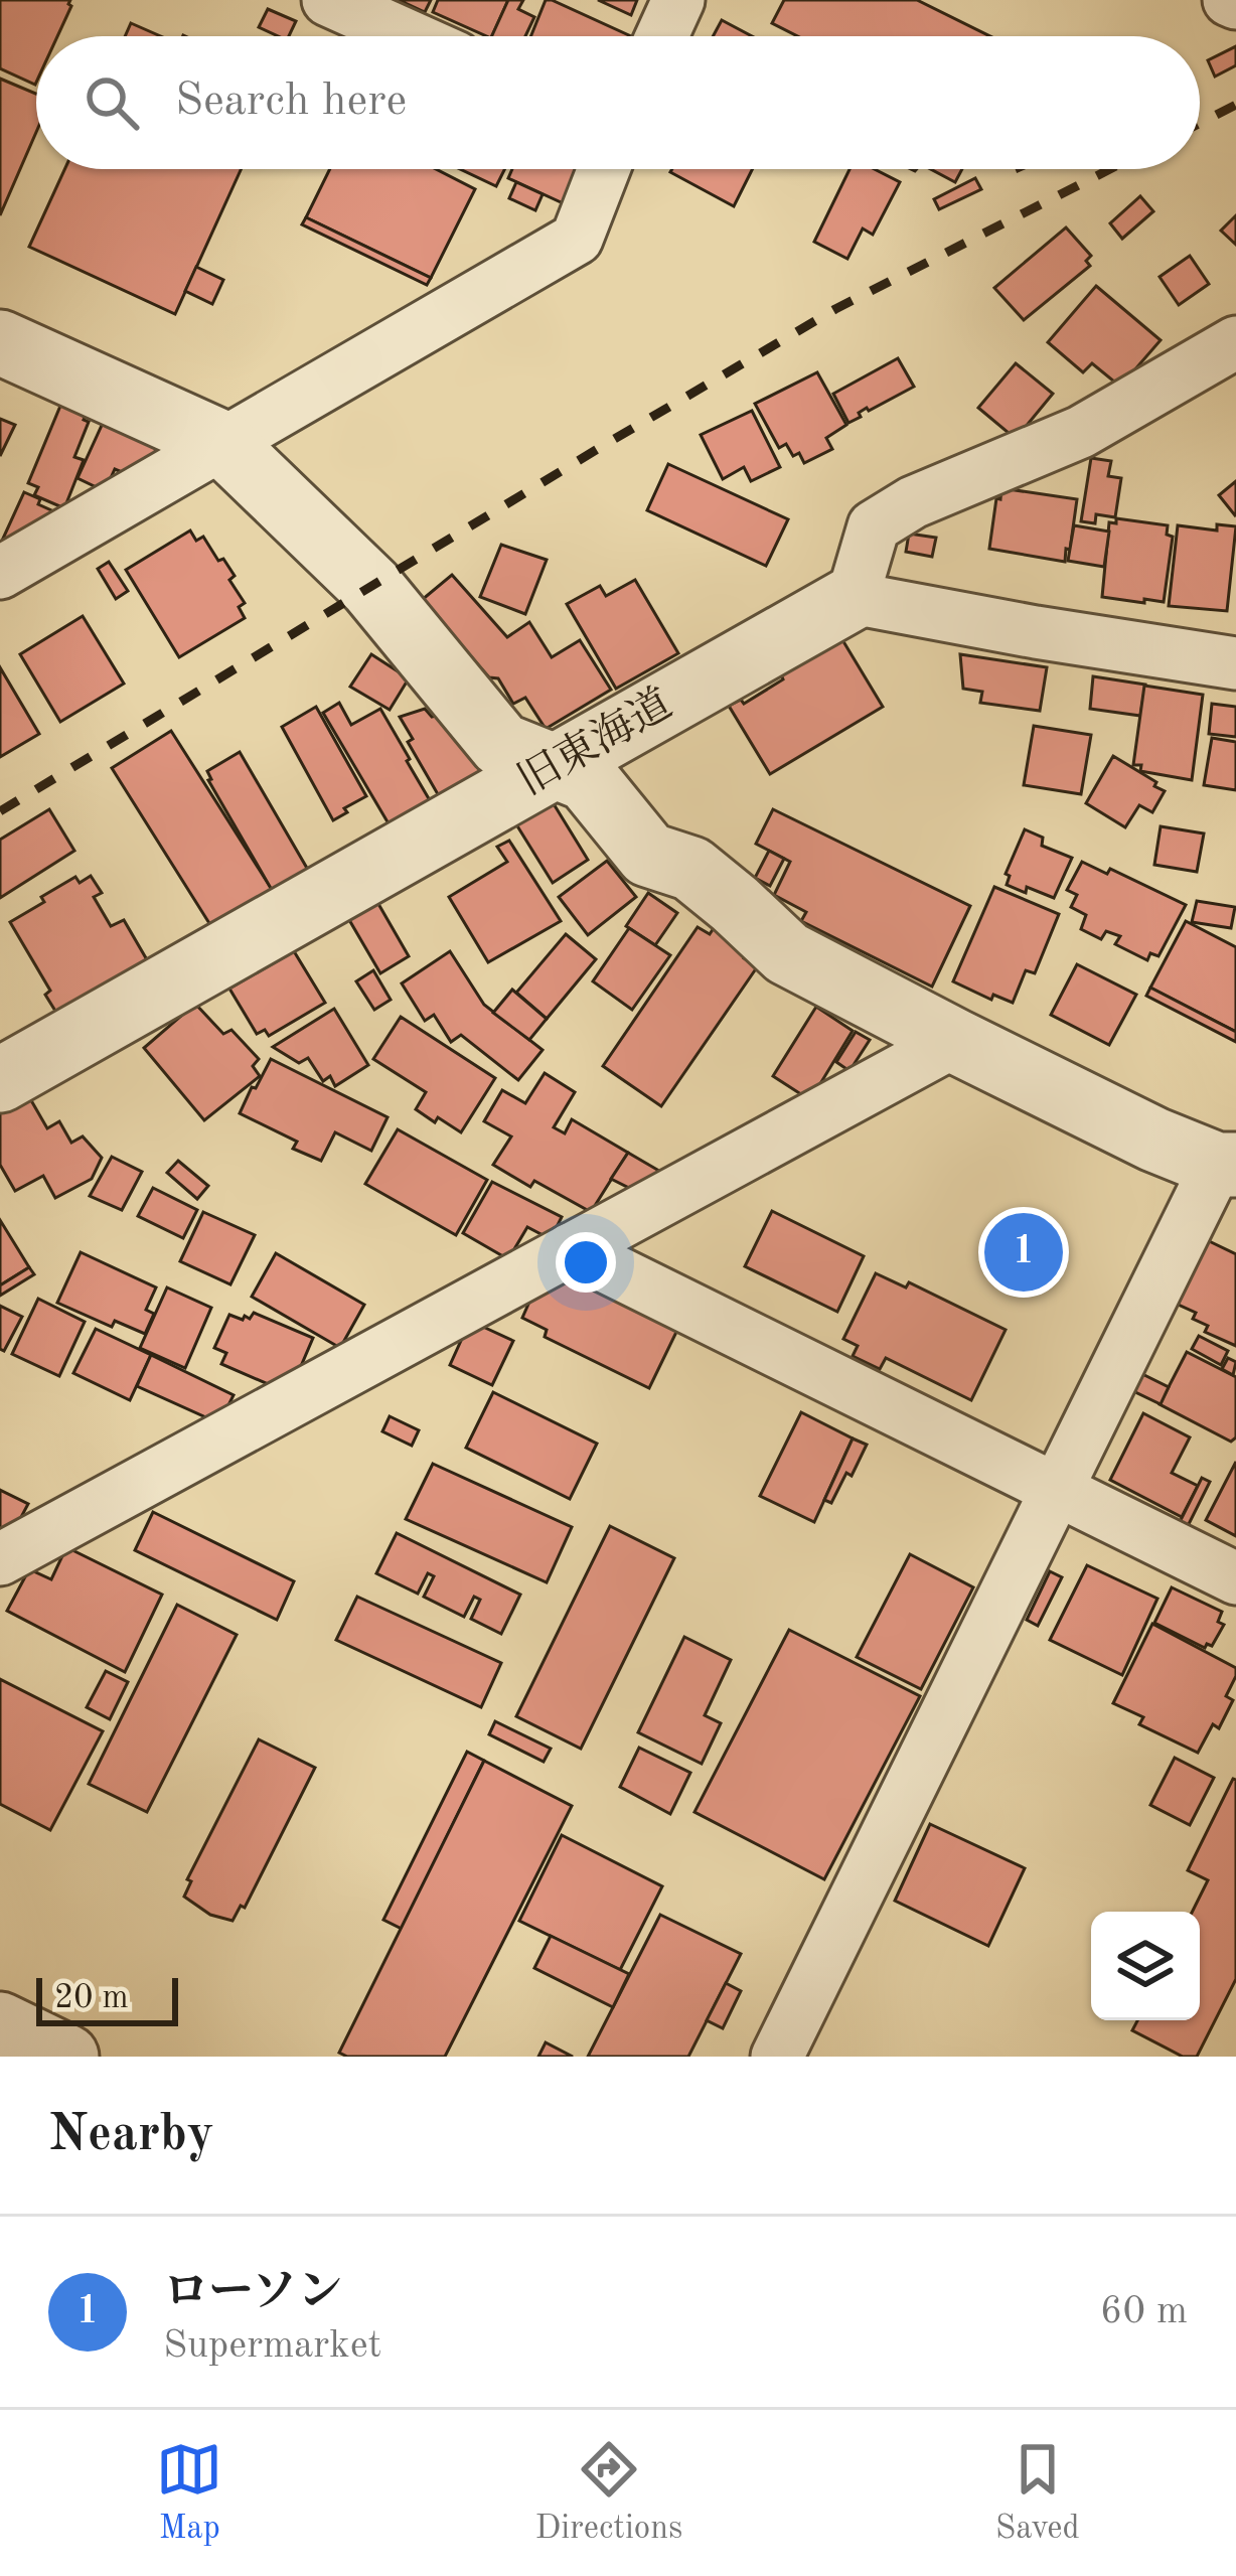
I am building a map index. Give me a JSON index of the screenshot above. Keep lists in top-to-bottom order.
{
  "streets": {
    "street": ["旧東海道"]
  },
  "scale_bar": "20 m",
  "page": {
    "search": "Search here",
    "pins": "1",
    "scale": "20 m",
    "heading": "Nearby",
    "list": [
      {
        "mark": "1",
        "name": "ローソン",
        "note": "Supermarket",
        "value": "60 m"
      }
    ],
    "nav": ["Map", "Directions", "Saved"]
  }
}
